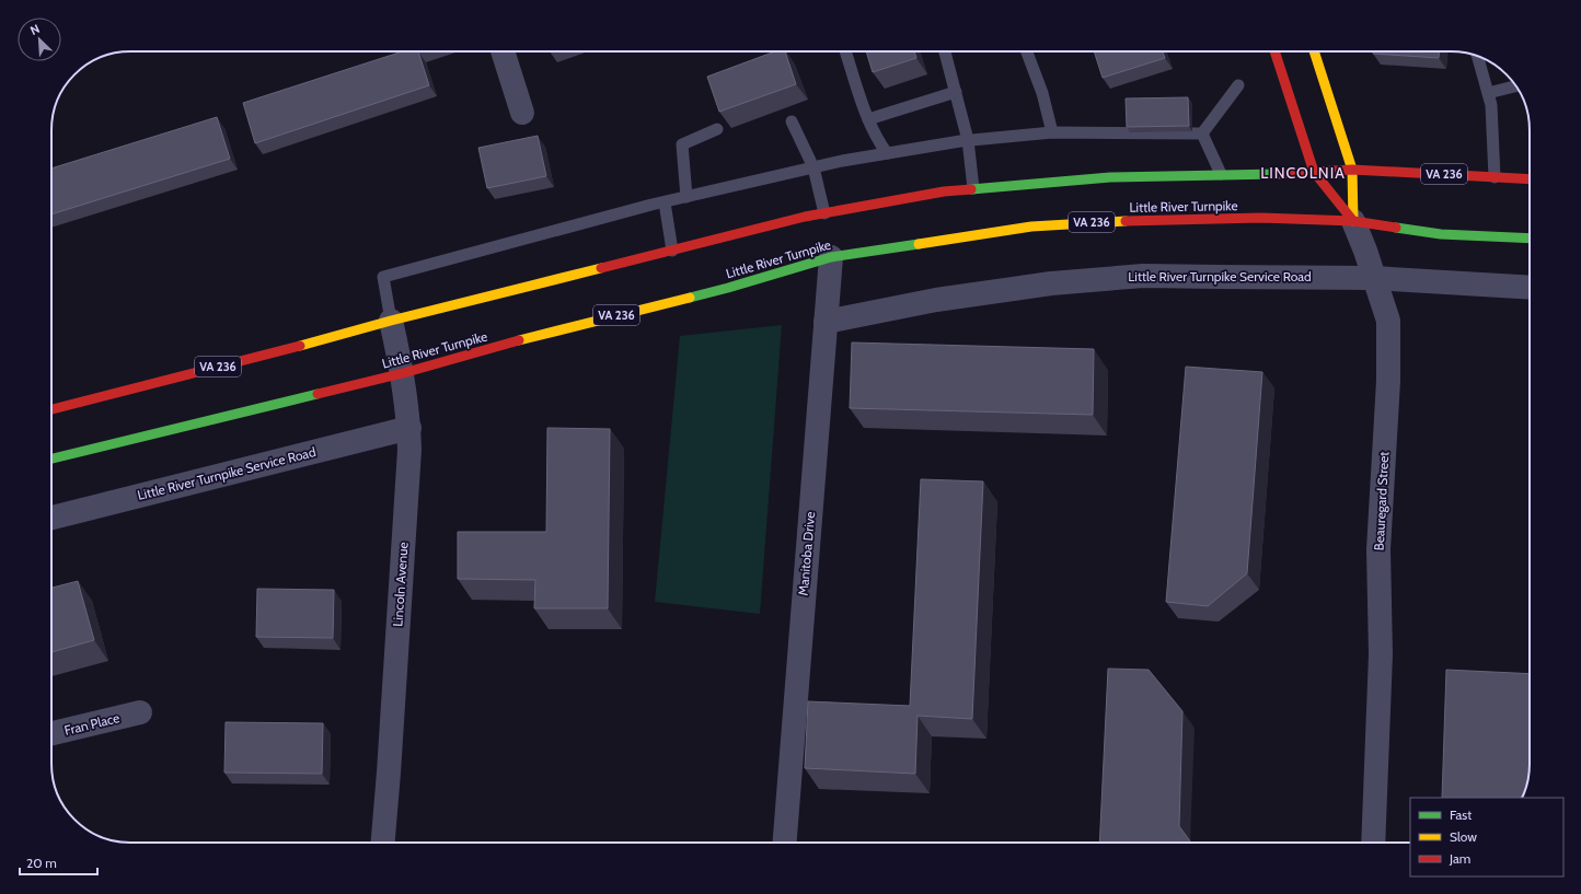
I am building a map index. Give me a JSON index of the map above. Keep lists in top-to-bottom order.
{
  "streets": {
    "main road": ["VA 236", "Little River Turnpike", "Beauregard Street"],
    "street": [
      "Little River Turnpike Service Road",
      "Manitoba Drive",
      "Lincoln Avenue",
      "Fran Place"
    ]
  },
  "crossings": [
    ["VA 236", "Beauregard Street"],
    ["VA 236", "Lincoln Avenue"],
    ["Little River Turnpike", "Beauregard Street"],
    ["Little River Turnpike", "Manitoba Drive"],
    ["Little River Turnpike", "Lincoln Avenue"],
    ["Little River Turnpike Service Road", "Beauregard Street"],
    ["Little River Turnpike Service Road", "Manitoba Drive"],
    ["Little River Turnpike Service Road", "Lincoln Avenue"]
  ],
  "districts": ["LINCOLNIA"],
  "legend": ["Fast", "Slow", "Jam"],
  "scale_bar": "20 m",
  "north": "top left"
}
